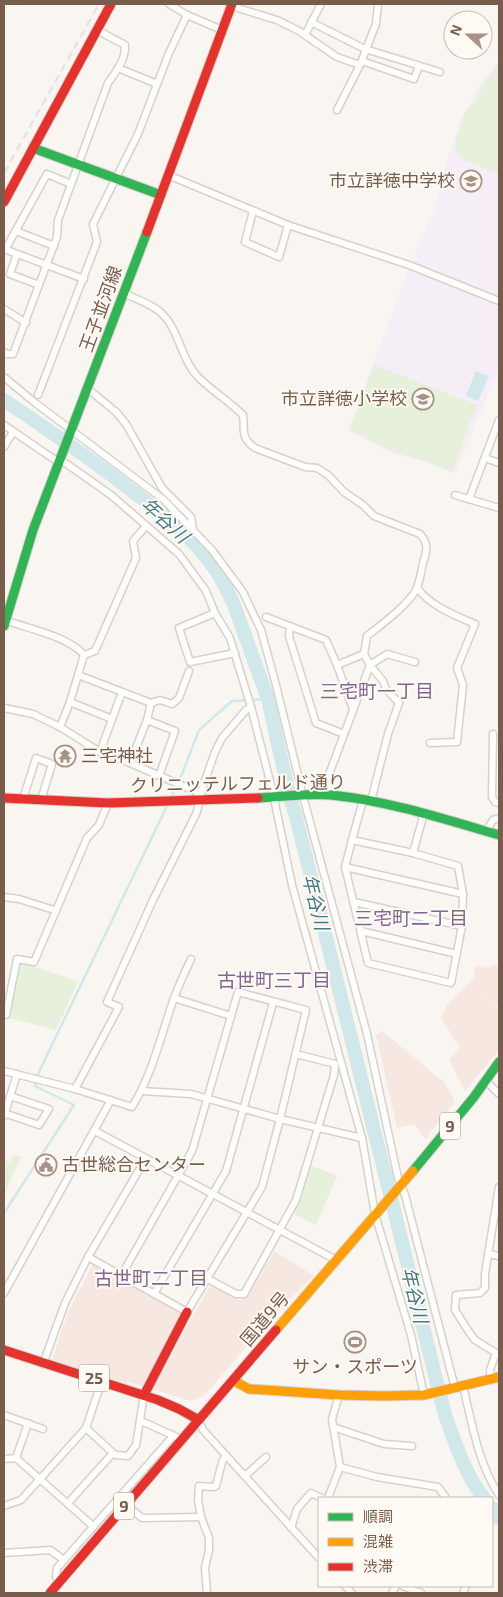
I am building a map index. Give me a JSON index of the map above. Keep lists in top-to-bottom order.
{
  "streets": {
    "main road": [
      "王子並河線",
      "クリニッテルフェルド通り",
      "9",
      "国道9号",
      "25"
    ]
  },
  "crossings": [
    ["国道9号", "25"]
  ],
  "districts": [
    "三宅町一丁目",
    "三宅町二丁目",
    "古世町三丁目",
    "古世町二丁目"
  ],
  "water": ["年谷川"],
  "places": {
    "school or university": ["市立詳徳中学校", "市立詳徳小学校"],
    "temple": ["三宅神社"],
    "public building": ["古世総合センター"],
    "sports": ["サン・スポーツ"]
  },
  "legend": ["順調", "混雑", "渋滞"],
  "north": "left"
}
